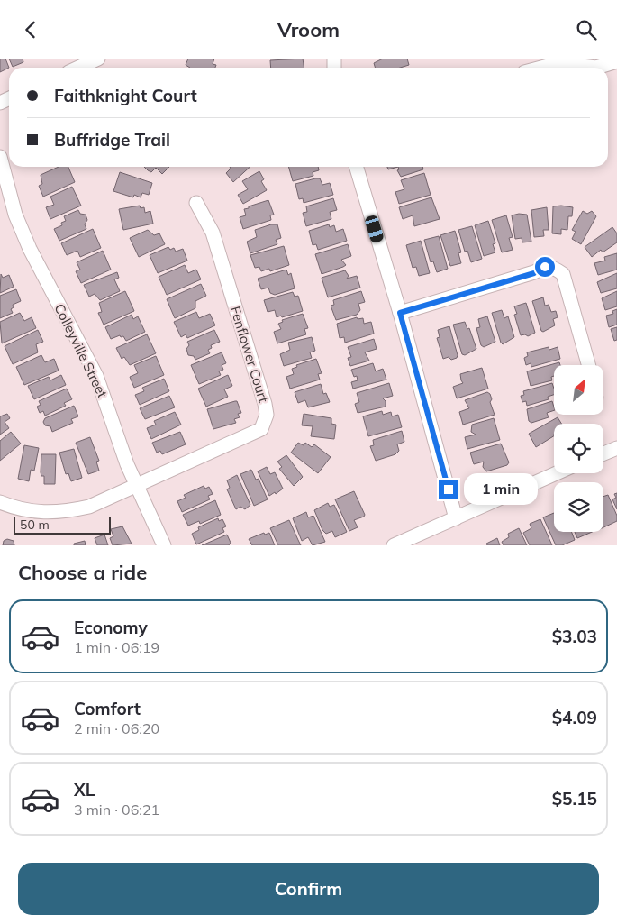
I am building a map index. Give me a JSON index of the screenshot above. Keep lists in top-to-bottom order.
{
  "streets": {
    "street": ["Colleyville Street", "Fenflower Court"]
  },
  "crossings": [
    ["Colleyville Street", "Fenflower Court"]
  ],
  "scale_bar": "50 m",
  "north": "top right",
  "page": {
    "header": "Vroom",
    "banner": ["Faithknight Court", "Buffridge Trail"],
    "bubble": "1 min",
    "scale": "50 m",
    "heading": "Choose a ride",
    "list": [
      {
        "name": "Economy",
        "note": "1 min · 06:19",
        "value": "$3.03"
      },
      {
        "name": "Comfort",
        "note": "2 min · 06:20",
        "value": "$4.09"
      },
      {
        "name": "XL",
        "note": "3 min · 06:21",
        "value": "$5.15"
      }
    ],
    "buttons": "Confirm"
  }
}
